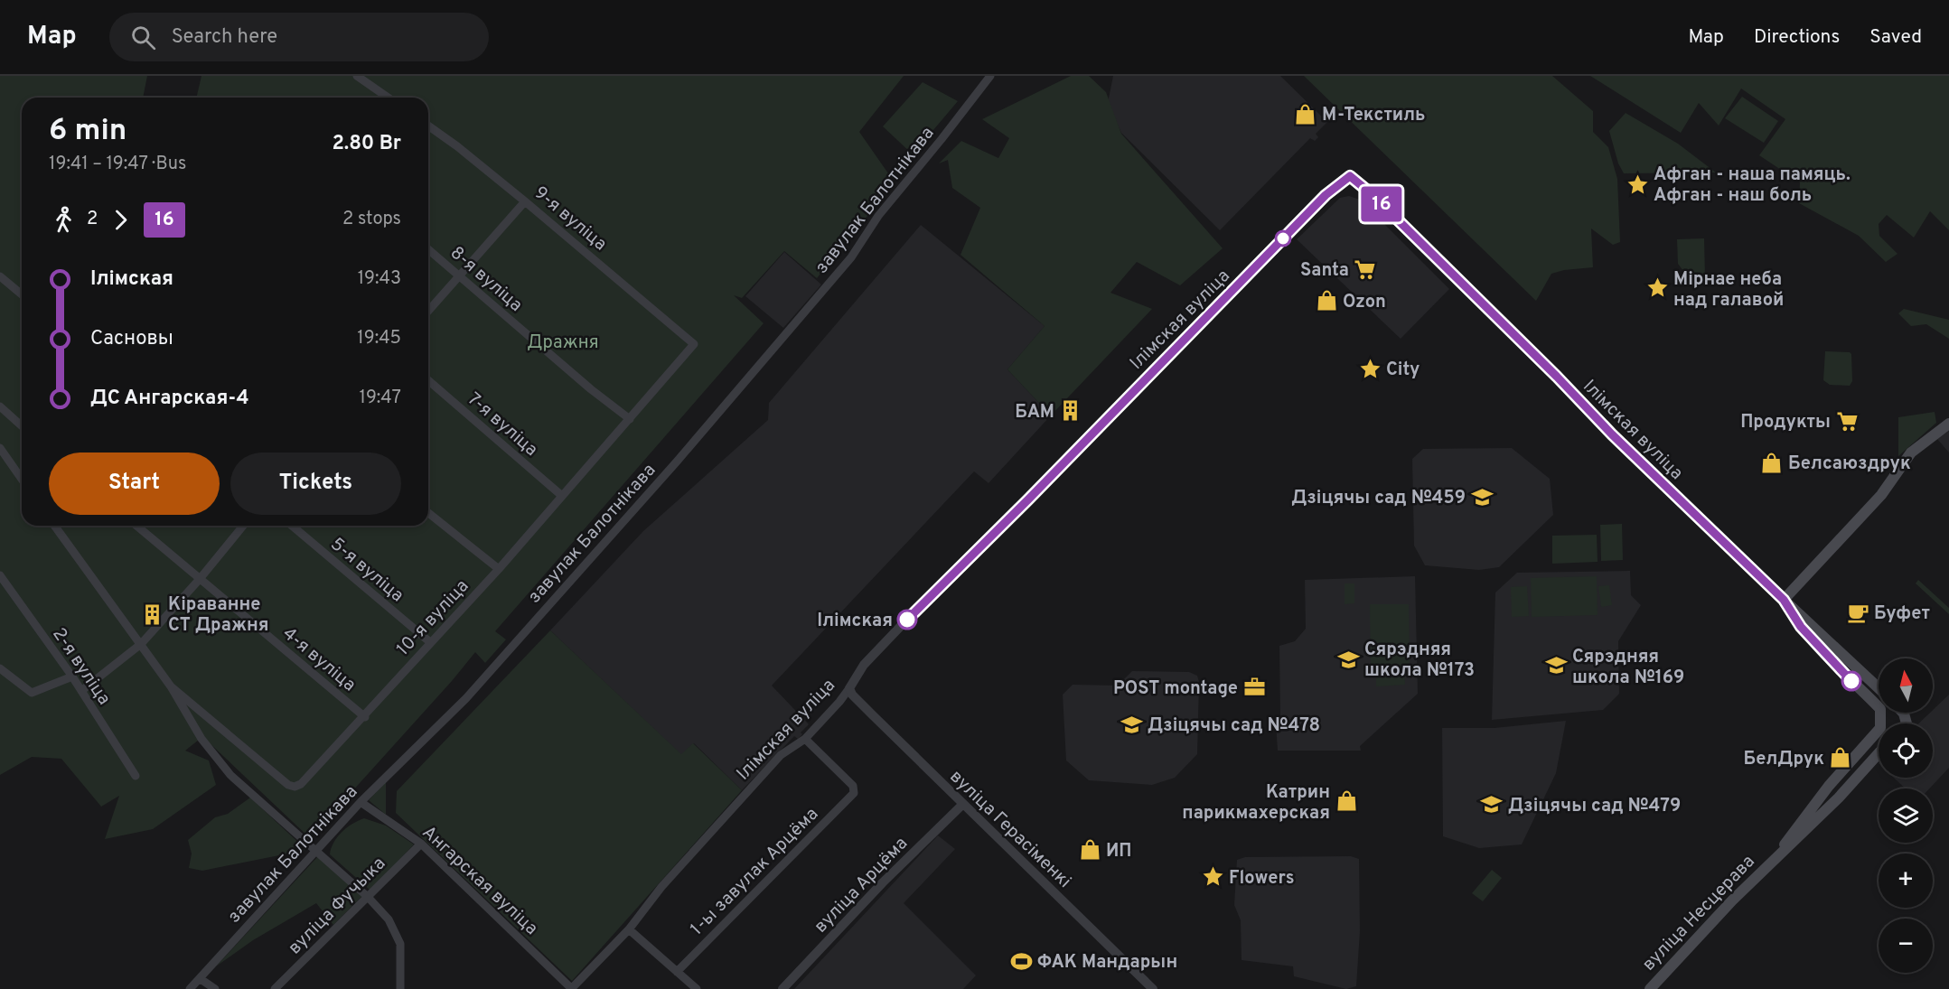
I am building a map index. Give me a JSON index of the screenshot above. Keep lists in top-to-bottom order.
{
  "streets": {
    "main road": ["Ілімская вуліца", "вуліца Несцерава"],
    "street": [
      "завулак Балотнікава",
      "9-я вуліца",
      "8-я вуліца",
      "7-я вуліца",
      "5-я вуліца",
      "10-я вуліца",
      "4-я вуліца",
      "2-я вуліца",
      "вуліца Герасіменкі",
      "1-ы завулак Арцёма",
      "Ангарская вуліца",
      "вуліца Арцёма",
      "вуліца Фучыка"
    ]
  },
  "crossings": [
    ["завулак Балотнікава", "Ангарская вуліца"],
    ["9-я вуліца", "10-я вуліца"],
    ["8-я вуліца", "10-я вуліца"],
    ["Ілімская вуліца", "вуліца Герасіменкі"],
    ["Ілімская вуліца", "1-ы завулак Арцёма"],
    ["Ілімская вуліца", "Ангарская вуліца"],
    ["7-я вуліца", "10-я вуліца"],
    ["5-я вуліца", "10-я вуліца"],
    ["10-я вуліца", "4-я вуліца"],
    ["вуліца Герасіменкі", "вуліца Арцёма"],
    ["Ангарская вуліца", "вуліца Фучыка"]
  ],
  "parks": ["Дражня"],
  "places": {
    "shop": [
      "М-Текстиль",
      "Ozon",
      "Белсаюздрук",
      "БелДрук",
      "Катрин парикмахерская",
      "ИП"
    ],
    "place": [
      "Афган - наша памяць. Афган - наш боль",
      "Мірнае неба над галавой",
      "City",
      "Flowers"
    ],
    "supermarket": ["Santa", "Продукты"],
    "building": ["БАМ", "Кіраванне СТ Дражня"],
    "school or university": [
      "Дзіцячы сад №459",
      "Сярэдняя школа №173",
      "Сярэдняя школа №169",
      "Дзіцячы сад №478",
      "Дзіцячы сад №479"
    ],
    "cafe": ["Буфет"],
    "other": ["Ілімская"],
    "office": ["POST montage"],
    "sports": ["ФАК Мандарын"]
  },
  "lines": ["bus line 16"],
  "north": "top",
  "page": {
    "header": "Map",
    "search": "Search here",
    "nav": ["Map", "Directions", "Saved"],
    "on_map": "16",
    "heading": ["6 min", "19:41 – 19:47 · Bus", "2.80 Br"],
    "legs": ["2", "16", "2 stops"],
    "list": [
      {
        "name": "Ілімская",
        "value": "19:43"
      },
      {
        "name": "Сасновы",
        "value": "19:45"
      },
      {
        "name": "ДС Ангарская-4",
        "value": "19:47"
      }
    ],
    "buttons": ["Start", "Tickets"],
    "map_buttons": ["+", "−"]
  }
}
